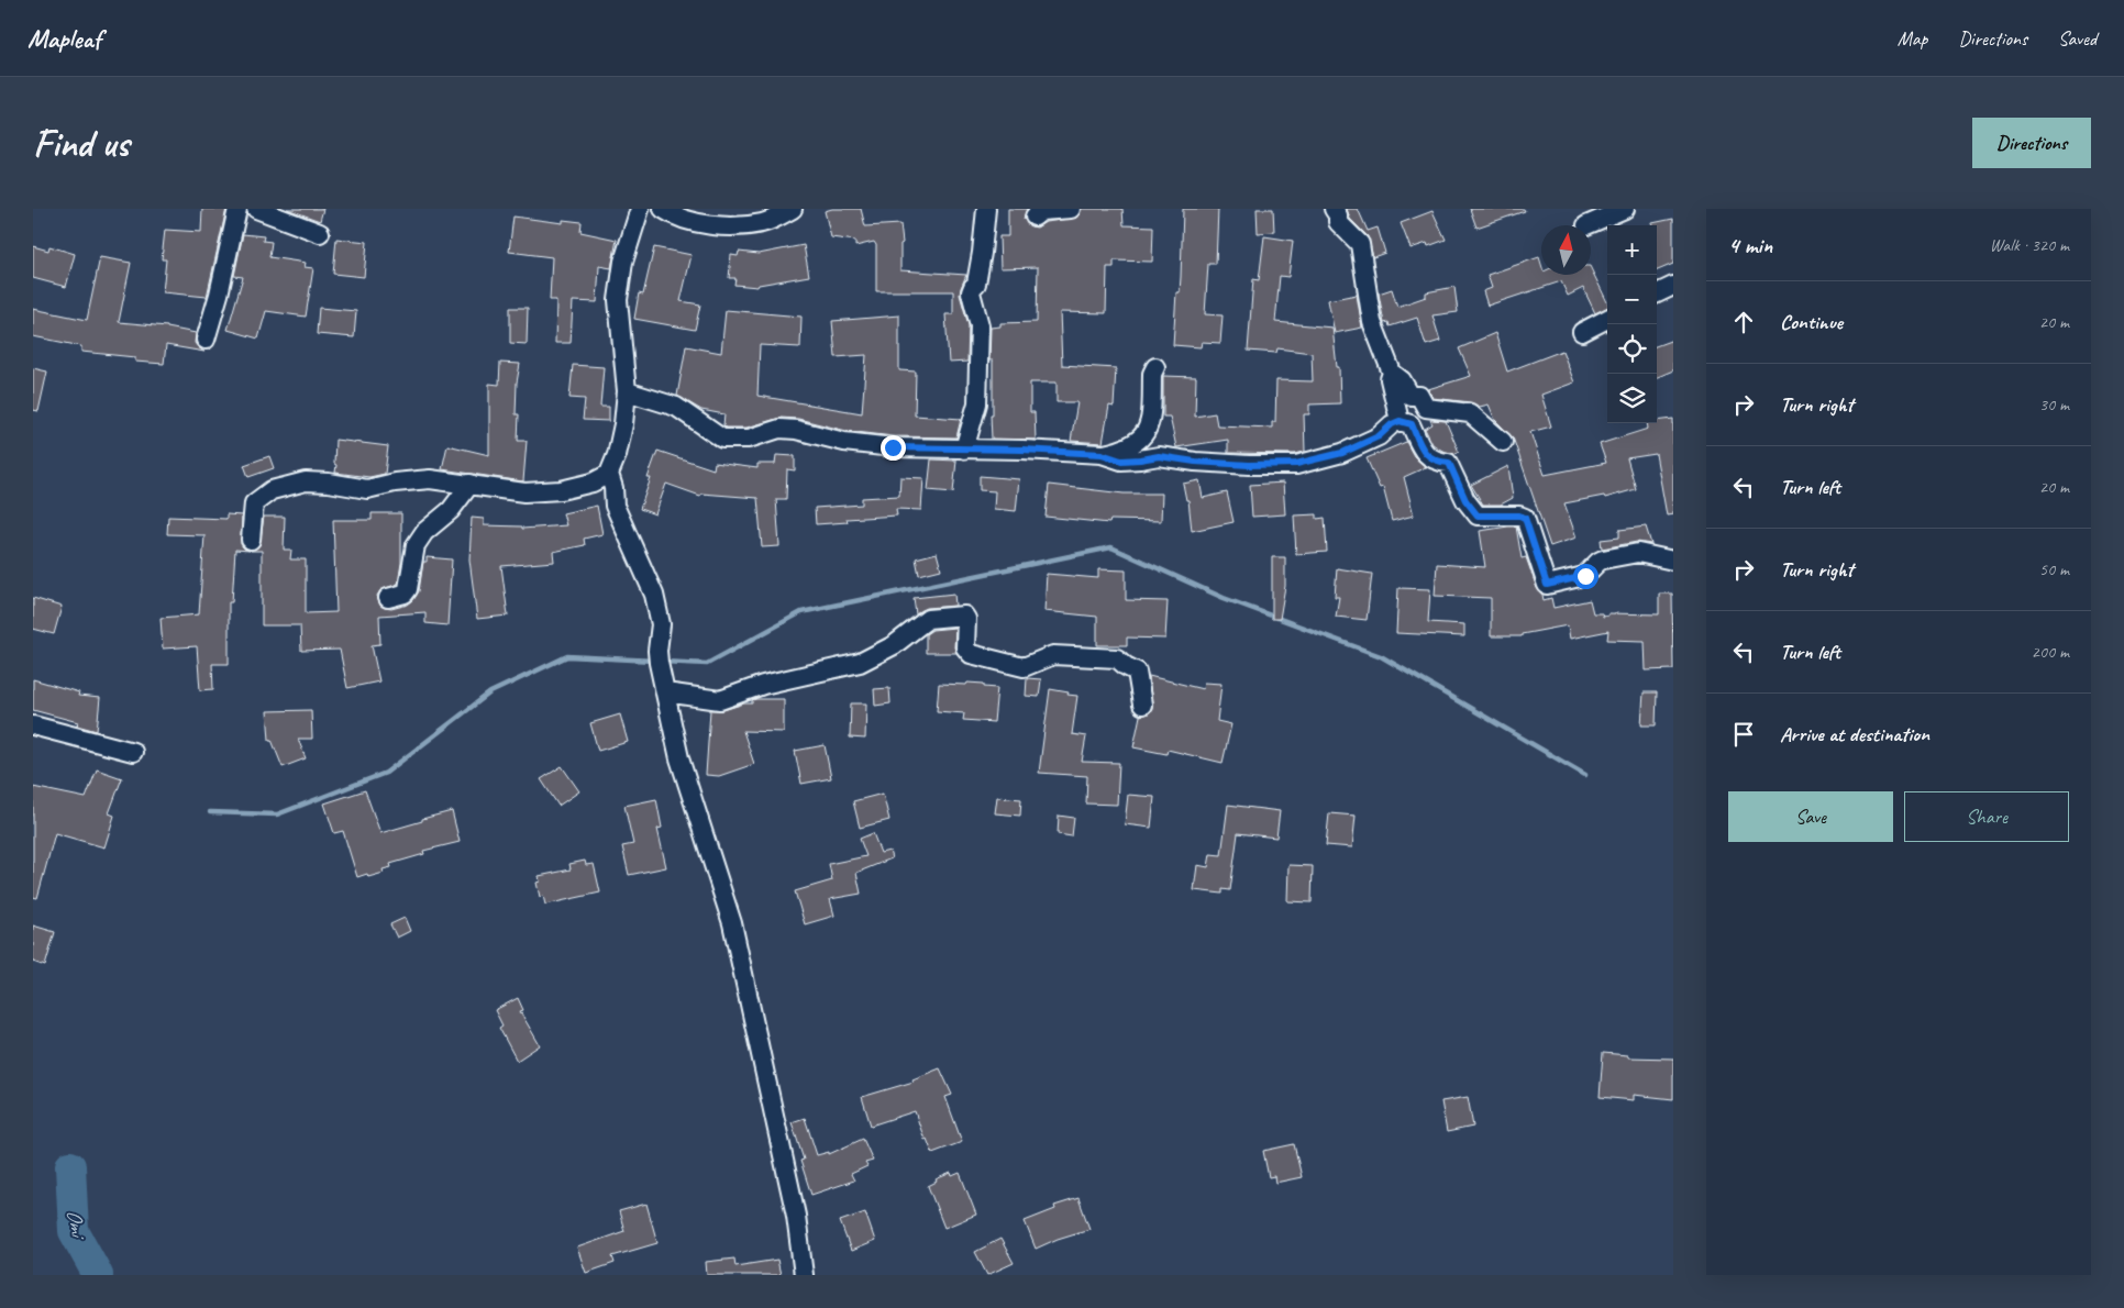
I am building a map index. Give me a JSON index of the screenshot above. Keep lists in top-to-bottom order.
{
  "water": ["Omi"],
  "north": "top",
  "page": {
    "header": "Mapleaf",
    "nav": ["Map", "Directions", "Saved"],
    "buttons": [
      "Directions",
      ["Save", "Share"]
    ],
    "title": "Find us",
    "heading": ["4 min", "Walk · 320 m"],
    "map_buttons": ["+", "−"],
    "list": [
      ["Continue", "20 m"],
      ["Turn right", "30 m"],
      ["Turn left", "20 m"],
      ["Turn right", "50 m"],
      ["Turn left", "200 m"],
      "Arrive at destination"
    ]
  }
}
